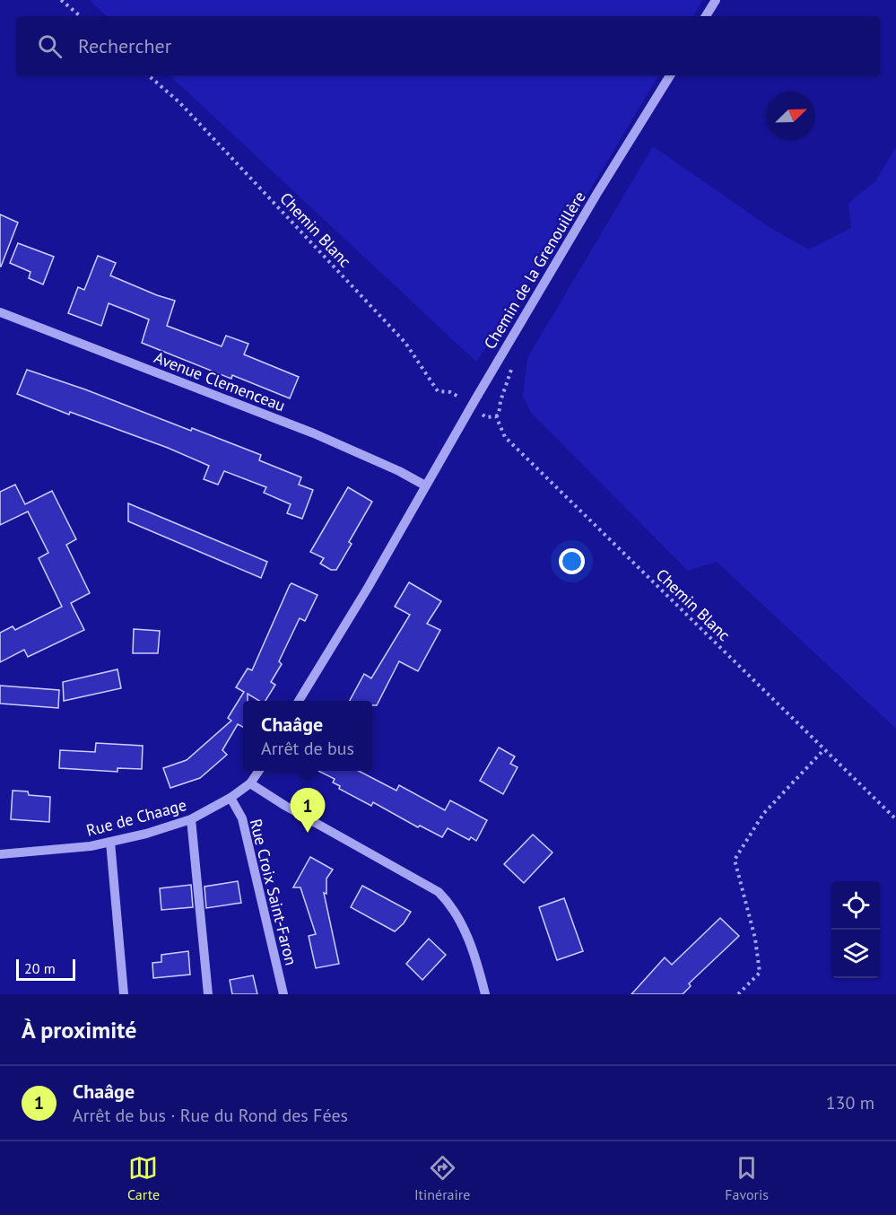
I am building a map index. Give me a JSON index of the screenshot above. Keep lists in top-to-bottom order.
{
  "streets": {
    "street": [
      "Chemin de la Grenouillère",
      "Avenue Clemenceau",
      "Rue de Chaage",
      "Rue Croix Saint-Faron"
    ],
    "path": ["Chemin Blanc"]
  },
  "crossings": [
    ["Chemin de la Grenouillère", "Avenue Clemenceau"],
    ["Rue de Chaage", "Rue Croix Saint-Faron"]
  ],
  "scale_bar": "20 m",
  "north": "top right",
  "page": {
    "search": "Rechercher",
    "popup": ["Chaâge", "Arrêt de bus"],
    "pins": "1",
    "scale": "20 m",
    "heading": "À proximité",
    "list": [
      {
        "mark": "1",
        "name": "Chaâge",
        "note": "Arrêt de bus · Rue du Rond des Fées",
        "value": "130 m"
      }
    ],
    "nav": ["Carte", "Itinéraire", "Favoris"]
  }
}
